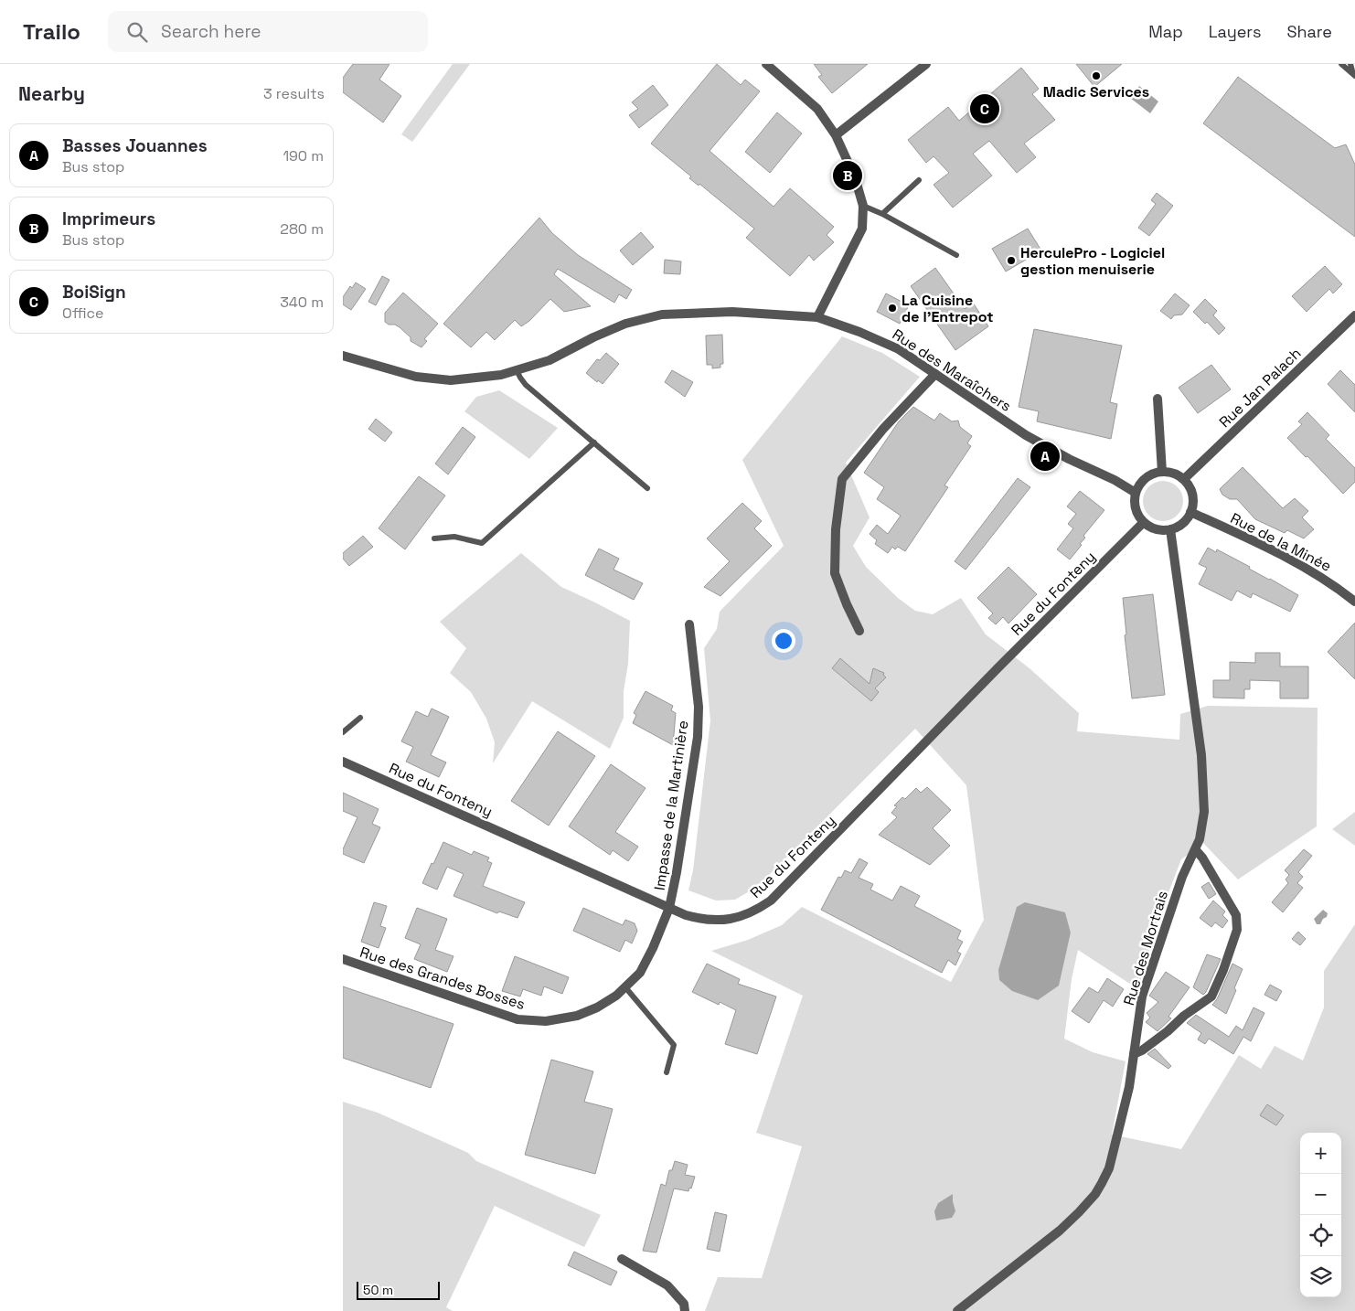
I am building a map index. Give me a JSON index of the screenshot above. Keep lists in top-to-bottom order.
{
  "streets": {
    "street": [
      "Rue des Maraîchers",
      "Rue Jan Palach",
      "Rue de la Minée",
      "Rue du Fonteny",
      "Impasse de la Martinière",
      "Rue des Mortrais",
      "Rue des Grandes Bosses"
    ]
  },
  "crossings": [
    ["Rue des Maraîchers", "Rue Jan Palach"],
    ["Rue des Maraîchers", "Rue de la Minée"],
    ["Rue des Maraîchers", "Rue du Fonteny"],
    ["Rue des Maraîchers", "Rue des Mortrais"],
    ["Rue Jan Palach", "Rue de la Minée"],
    ["Rue Jan Palach", "Rue du Fonteny"],
    ["Rue Jan Palach", "Rue des Mortrais"],
    ["Rue de la Minée", "Rue du Fonteny"],
    ["Rue de la Minée", "Rue des Mortrais"],
    ["Rue du Fonteny", "Impasse de la Martinière"],
    ["Rue du Fonteny", "Rue des Mortrais"],
    ["Rue du Fonteny", "Rue des Grandes Bosses"],
    ["Impasse de la Martinière", "Rue des Grandes Bosses"]
  ],
  "places": ["Madic Services", "HerculePro - Logiciel gestion menuiserie", "La Cuisine de l'Entrepot"],
  "scale_bar": "50 m",
  "page": {
    "header": "Trailo",
    "search": "Search here",
    "nav": ["Map", "Layers", "Share"],
    "heading": ["Nearby", "3 results"],
    "pins": ["C", "B", "A"],
    "list": [
      {
        "mark": "A",
        "name": "Basses Jouannes",
        "note": "Bus stop",
        "value": "190 m"
      },
      {
        "mark": "B",
        "name": "Imprimeurs",
        "note": "Bus stop",
        "value": "280 m"
      },
      {
        "mark": "C",
        "name": "BoiSign",
        "note": "Office",
        "value": "340 m"
      }
    ],
    "map_buttons": ["+", "−"],
    "scale": "50 m"
  }
}
